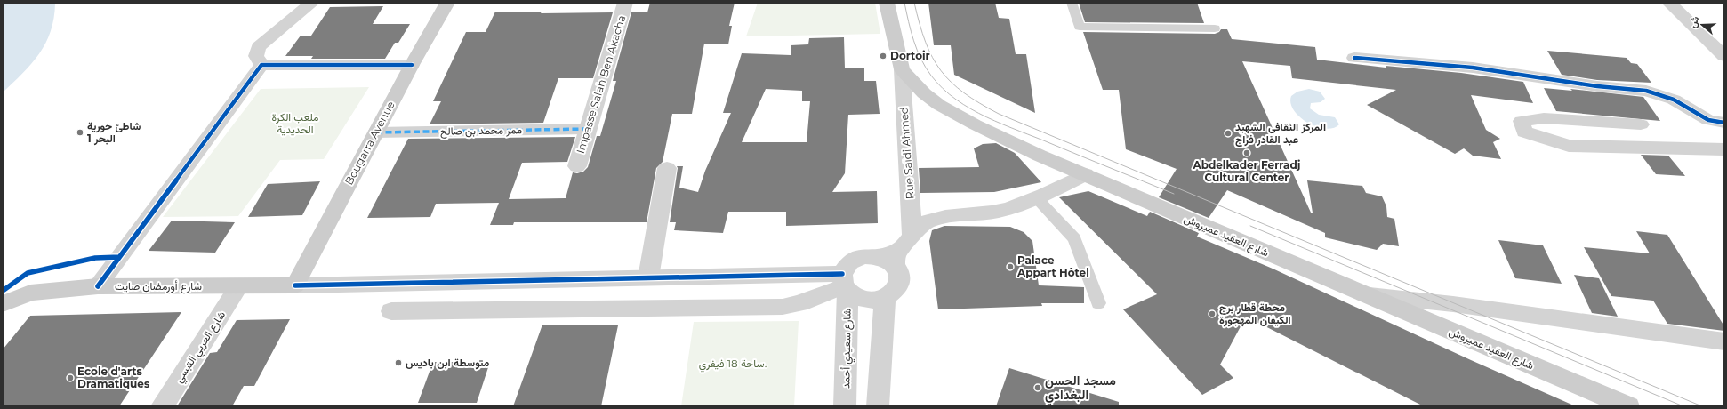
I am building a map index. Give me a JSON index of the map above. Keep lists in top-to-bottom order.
{
  "streets": {
    "main road": ["Bougarra Avenue", "شارع العقيد عميروش", "شارع أورمضان صايت"],
    "street": [
      "Impasse Salah Ben Akacha",
      "ممر محمد بن صالح",
      "Rue Saïdi Ahmed",
      "شارع العربي التبسي",
      "شارع سعيدي أحمد"
    ]
  },
  "crossings": [
    ["Impasse Salah Ben Akacha", "ممر محمد بن صالح"],
    ["ممر محمد بن صالح", "Bougarra Avenue"],
    ["Bougarra Avenue", "شارع أورمضان صايت"],
    ["Rue Saïdi Ahmed", "شارع العقيد عميروش"],
    ["شارع أورمضان صايت", "شارع العربي التبسي"]
  ],
  "parks": ["ملعب الكرة الحديدية", "ساحة 18 فيفري."],
  "places": [
    "Dortoir",
    "شاطئ حورية البحر 1",
    "المركز الثقافي الشهيد عبد القادر فراج",
    "Abdelkader Ferradj Cultural Center",
    "Palace Appart Hôtel",
    "محطة قطار برج الكيفان المهجورة",
    "متوسطة ابن باديس",
    "Ecole d'arts Dramatiques",
    "مسجد الحسن البغدادي"
  ],
  "north": "left"
}
